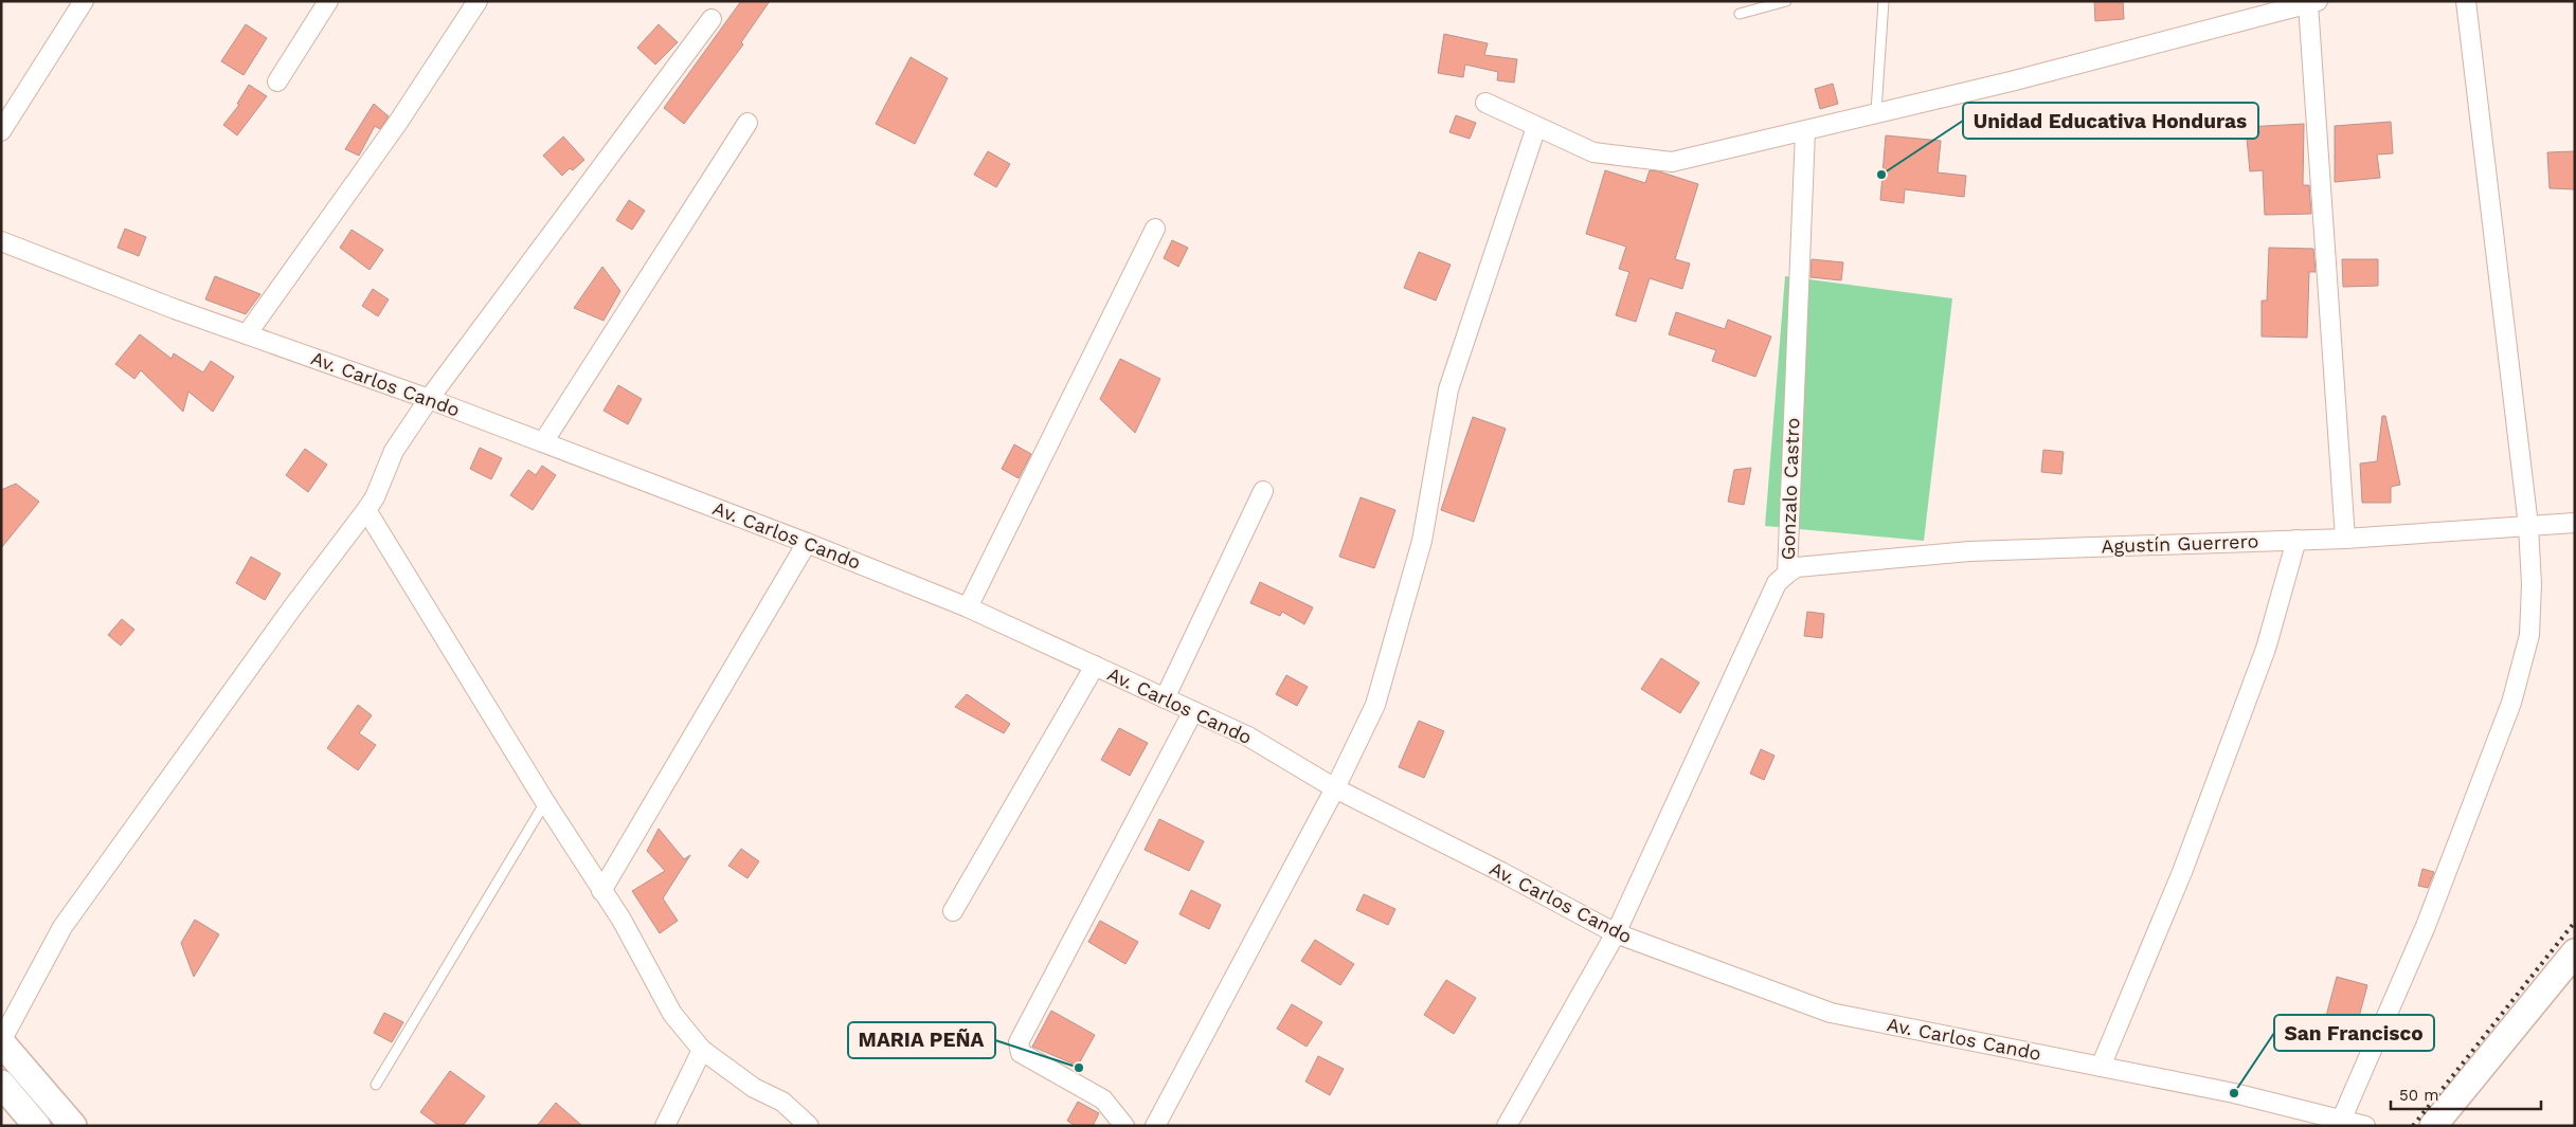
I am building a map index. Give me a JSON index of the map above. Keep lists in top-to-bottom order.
{
  "streets": {
    "street": ["Av. Carlos Cando", "Gonzalo Castro", "Agustín Guerrero"]
  },
  "crossings": [
    ["Av. Carlos Cando", "Gonzalo Castro"],
    ["Gonzalo Castro", "Agustín Guerrero"]
  ],
  "places": ["Unidad Educativa Honduras", "MARIA PEÑA", "San Francisco"],
  "scale_bar": "50 m"
}
